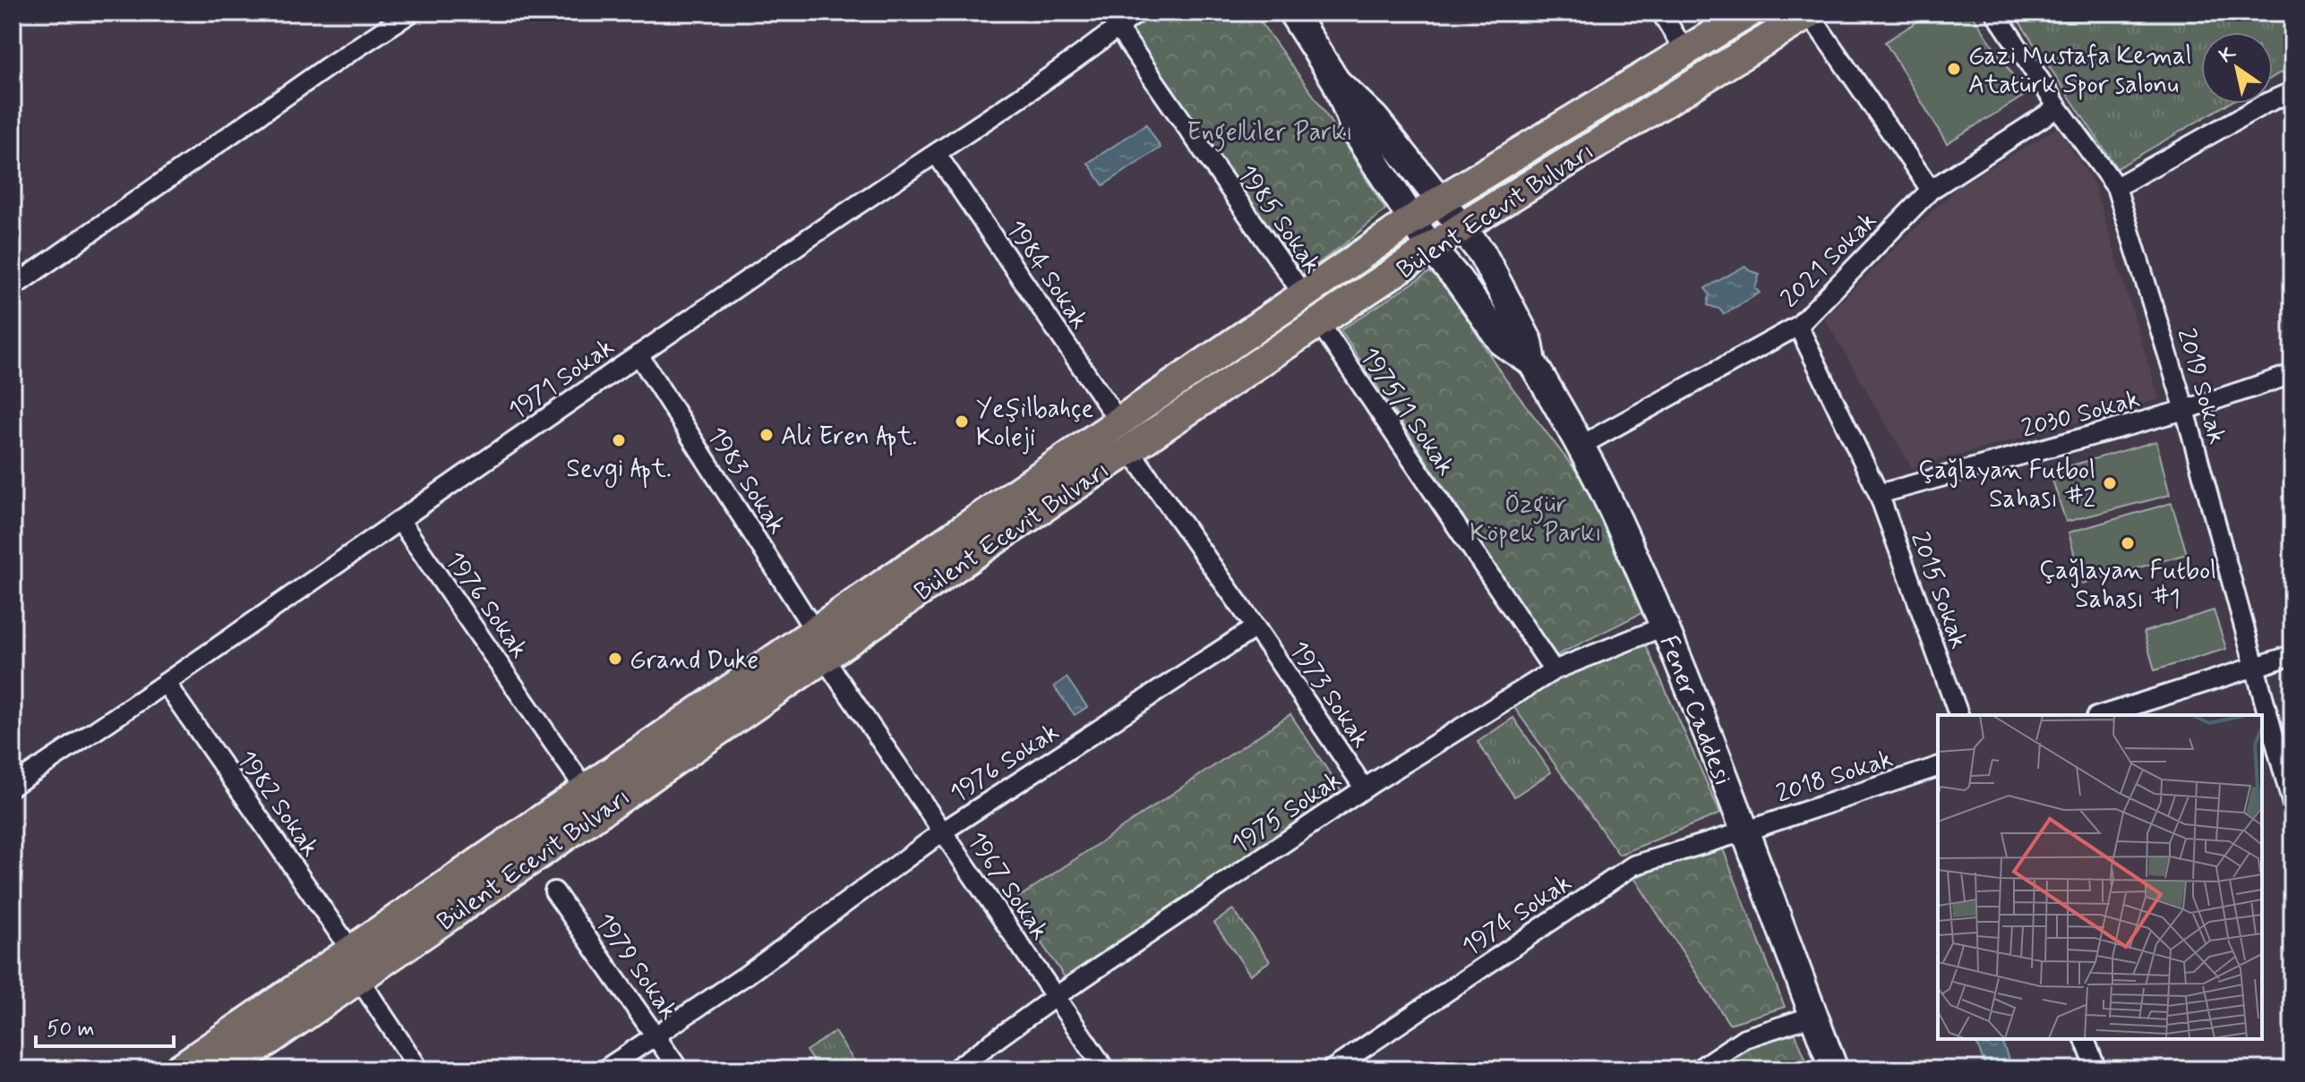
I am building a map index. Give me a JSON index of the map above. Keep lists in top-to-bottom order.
{
  "streets": {
    "main road": ["Bülent Ecevit Bulvarı"],
    "street": [
      "1985 Sokak",
      "2021 Sokak",
      "1984 Sokak",
      "1971 Sokak",
      "2019 Sokak",
      "1975/1 Sokak",
      "2030 Sokak",
      "1983 Sokak",
      "2015 Sokak",
      "1976 Sokak",
      "1973 Sokak",
      "Fener Caddesi",
      "2018 Sokak",
      "1982 Sokak",
      "1975 Sokak",
      "1967 Sokak",
      "1974 Sokak",
      "1979 Sokak"
    ]
  },
  "crossings": [
    ["Bülent Ecevit Bulvarı", "1985 Sokak"],
    ["Bülent Ecevit Bulvarı", "1984 Sokak"],
    ["Bülent Ecevit Bulvarı", "1975/1 Sokak"],
    ["Bülent Ecevit Bulvarı", "1983 Sokak"],
    ["Bülent Ecevit Bulvarı", "1976 Sokak"],
    ["Bülent Ecevit Bulvarı", "Fener Caddesi"],
    ["Bülent Ecevit Bulvarı", "1982 Sokak"],
    ["Bülent Ecevit Bulvarı", "1967 Sokak"],
    ["1985 Sokak", "1971 Sokak"],
    ["2021 Sokak", "2019 Sokak"],
    ["2021 Sokak", "2015 Sokak"],
    ["2021 Sokak", "Fener Caddesi"],
    ["1984 Sokak", "1971 Sokak"],
    ["1971 Sokak", "1983 Sokak"],
    ["1971 Sokak", "1976 Sokak"],
    ["1971 Sokak", "1982 Sokak"],
    ["2019 Sokak", "2030 Sokak"],
    ["1975/1 Sokak", "1975 Sokak"],
    ["2030 Sokak", "2015 Sokak"],
    ["1983 Sokak", "1967 Sokak"],
    ["1976 Sokak", "1973 Sokak"],
    ["1976 Sokak", "1967 Sokak"],
    ["1976 Sokak", "1979 Sokak"],
    ["1973 Sokak", "1975 Sokak"],
    ["Fener Caddesi", "2018 Sokak"],
    ["Fener Caddesi", "1975 Sokak"],
    ["Fener Caddesi", "1974 Sokak"],
    ["2018 Sokak", "1974 Sokak"],
    ["1975 Sokak", "1967 Sokak"]
  ],
  "parks": ["Engelliler Parkı", "Özgür Köpek Parkı"],
  "places": [
    "Gazi Mustafa Kemal Atatürk Spor salonu",
    "Yeşilbahçe Koleji",
    "Ali Eren Apt.",
    "Sevgi Apt.",
    "Çağlayan Futbol Sahası #2",
    "Çağlayan Futbol Sahası #1",
    "Grand Duke"
  ],
  "scale_bar": "50 m",
  "north": "top left"
}
